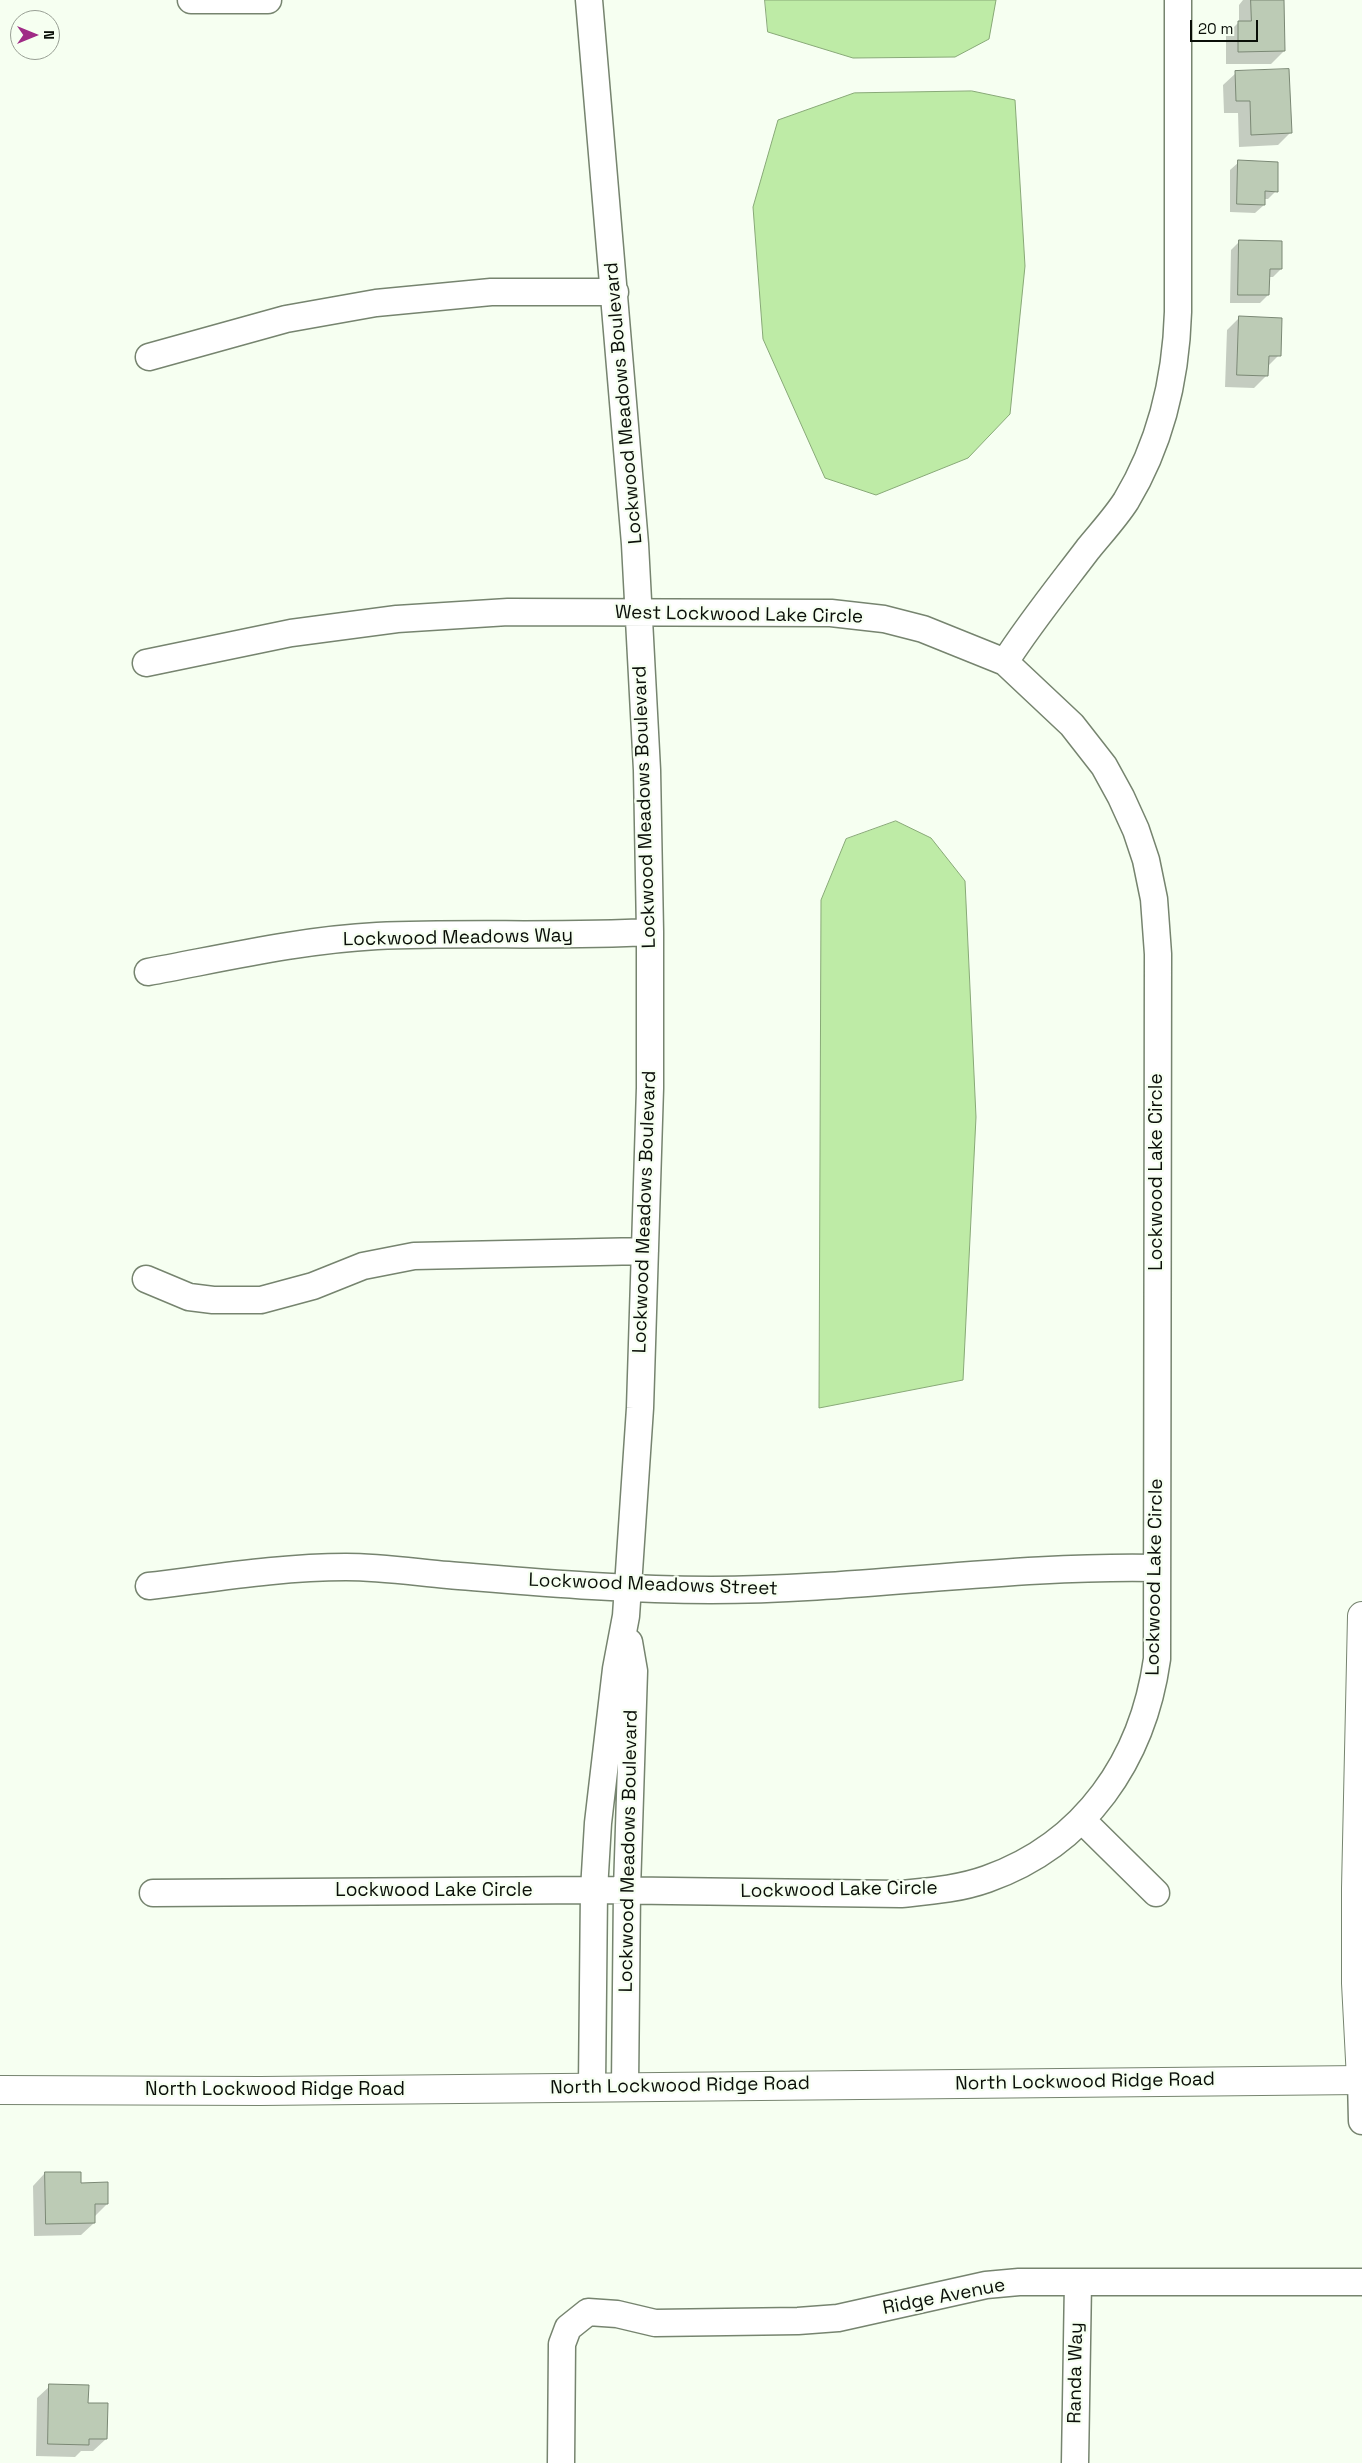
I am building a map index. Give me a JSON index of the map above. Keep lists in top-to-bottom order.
{
  "streets": {
    "main road": ["North Lockwood Ridge Road"],
    "street": [
      "Lockwood Meadows Boulevard",
      "West Lockwood Lake Circle",
      "Lockwood Meadows Way",
      "Lockwood Lake Circle",
      "Lockwood Meadows Street",
      "Ridge Avenue",
      "Randa Way"
    ]
  },
  "crossings": [
    ["Lockwood Meadows Boulevard", "West Lockwood Lake Circle"],
    ["Lockwood Meadows Boulevard", "Lockwood Meadows Way"],
    ["Lockwood Meadows Boulevard", "Lockwood Lake Circle"],
    ["Lockwood Meadows Boulevard", "Lockwood Meadows Street"],
    ["Lockwood Meadows Boulevard", "North Lockwood Ridge Road"],
    ["West Lockwood Lake Circle", "Lockwood Lake Circle"],
    ["Lockwood Lake Circle", "Lockwood Meadows Street"],
    ["Ridge Avenue", "Randa Way"]
  ],
  "scale_bar": "20 m",
  "north": "right"
}
